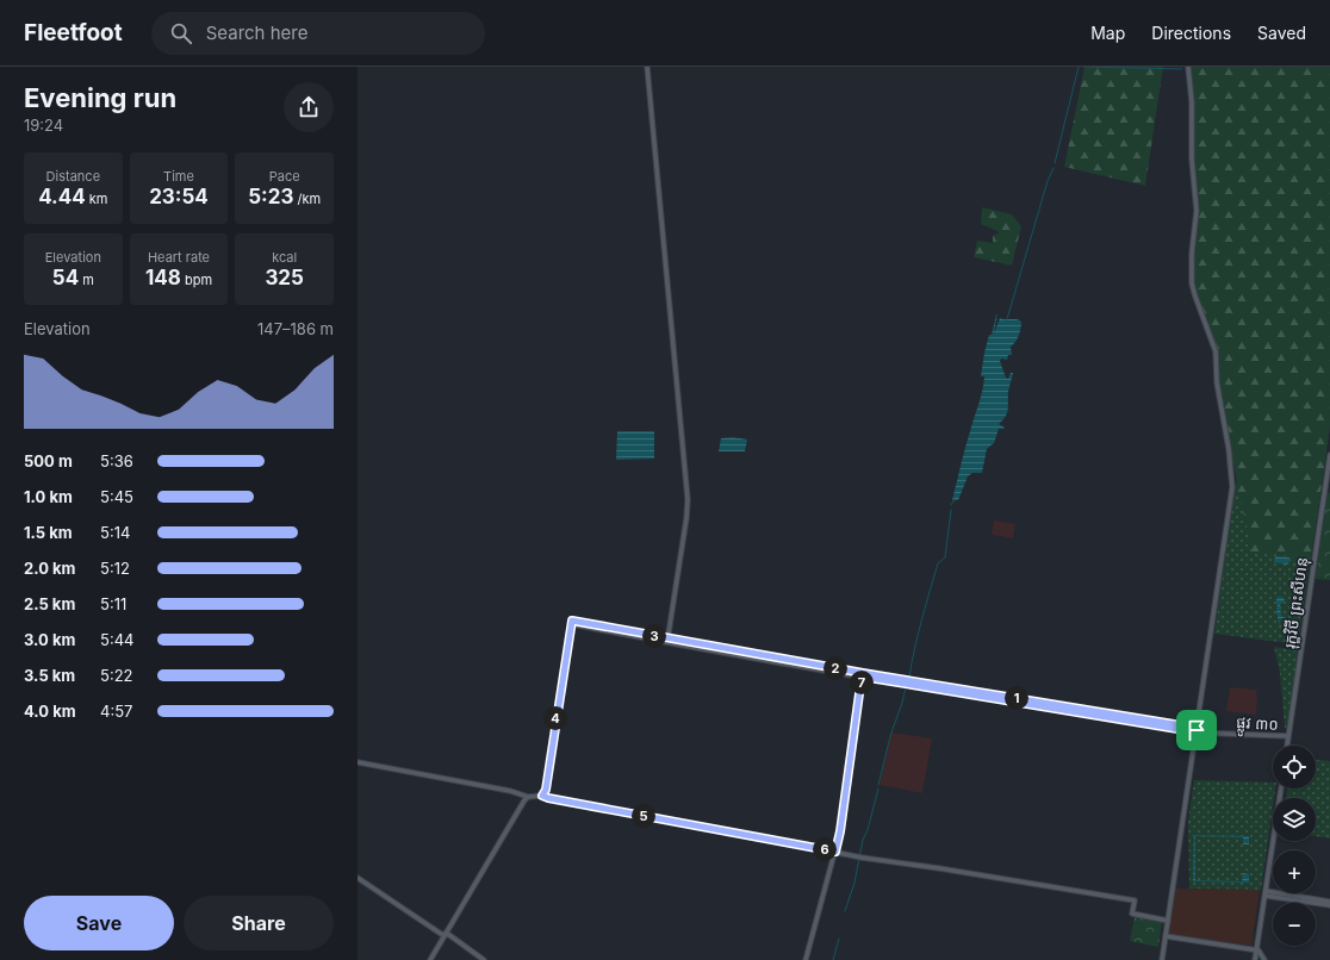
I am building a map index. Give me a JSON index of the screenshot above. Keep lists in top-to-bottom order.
{
  "streets": {
    "street": ["រុក្ខវិថី ព្រះសីហនុ", "ផ្លូវ ៣០"]
  },
  "crossings": [
    ["រុក្ខវិថី ព្រះសីហនុ", "ផ្លូវ ៣០"]
  ],
  "page": {
    "header": "Fleetfoot",
    "search": "Search here",
    "nav": ["Map", "Directions", "Saved"],
    "heading": ["Evening run", "19:24"],
    "stats": [
      ["Distance", "4.44 km"],
      ["Time", "23:54"],
      ["Pace", "5:23 /km"],
      ["Elevation", "54 m"],
      ["Heart rate", "148 bpm"],
      ["kcal", "325"]
    ],
    "chart": ["Elevation", "147–186 m"],
    "list": [
      {
        "name": "500 m",
        "note": "5:36"
      },
      {
        "name": "1.0 km",
        "note": "5:45"
      },
      {
        "name": "1.5 km",
        "note": "5:14"
      },
      {
        "name": "2.0 km",
        "note": "5:12"
      },
      {
        "name": "2.5 km",
        "note": "5:11"
      },
      {
        "name": "3.0 km",
        "note": "5:44"
      },
      {
        "name": "3.5 km",
        "note": "5:22"
      },
      {
        "name": "4.0 km",
        "note": "4:57"
      }
    ],
    "pins": [
      "3",
      "2",
      "7",
      "1",
      "4",
      "5",
      "6"
    ],
    "map_buttons": ["+", "−"],
    "buttons": ["Save", "Share"]
  }
}
